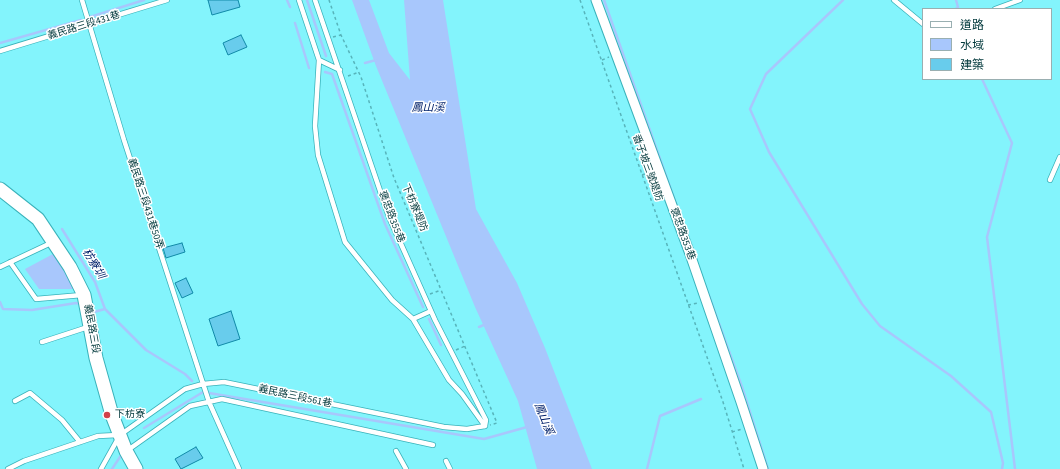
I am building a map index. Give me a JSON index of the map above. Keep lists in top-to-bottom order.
{
  "streets": {
    "main road": ["義民路三段"],
    "street": ["褒忠路353巷"],
    "lane": [
      "義民路三段431巷",
      "義民路三段431巷50弄",
      "褒忠路355巷",
      "義民路三段561巷"
    ],
    "path": ["番子坡三號堤防", "下枋寮堤防"]
  },
  "crossings": [
    ["義民路三段431巷", "義民路三段431巷50弄"],
    ["義民路三段431巷50弄", "義民路三段561巷"],
    ["褒忠路355巷", "義民路三段561巷"],
    ["義民路三段", "義民路三段561巷"]
  ],
  "water": ["鳳山溪", "枋寮圳"],
  "places": ["下枋寮"],
  "legend": ["道路", "水域", "建築"]
}
